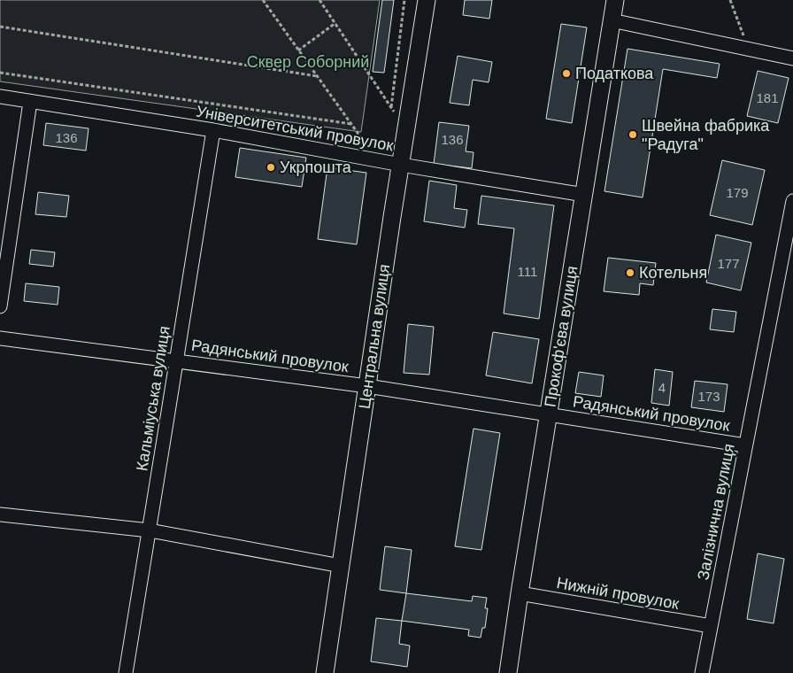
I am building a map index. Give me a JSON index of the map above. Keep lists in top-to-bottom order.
{
  "streets": {
    "street": [
      "Університетський провулок",
      "Центральна вулиця",
      "Прокоф'єва вулиця",
      "Радянський провулок",
      "Кальміуська вулиця",
      "Залізнична вулиця",
      "Нижній провулок"
    ]
  },
  "crossings": [
    ["Університетський провулок", "Центральна вулиця"],
    ["Університетський провулок", "Прокоф'єва вулиця"],
    ["Університетський провулок", "Кальміуська вулиця"],
    ["Центральна вулиця", "Радянський провулок"],
    ["Прокоф'єва вулиця", "Радянський провулок"],
    ["Прокоф'єва вулиця", "Нижній провулок"],
    ["Радянський провулок", "Кальміуська вулиця"],
    ["Радянський провулок", "Залізнична вулиця"],
    ["Залізнична вулиця", "Нижній провулок"]
  ],
  "parks": ["Сквер Соборний"],
  "places": [
    "Податкова",
    "Швейна фабрика \"Радуга\"",
    "Укрпошта",
    "Котельня"
  ],
  "house_numbers": [
    "181",
    "136",
    "136",
    "179",
    "177",
    "111",
    "4",
    "173"
  ]
}
